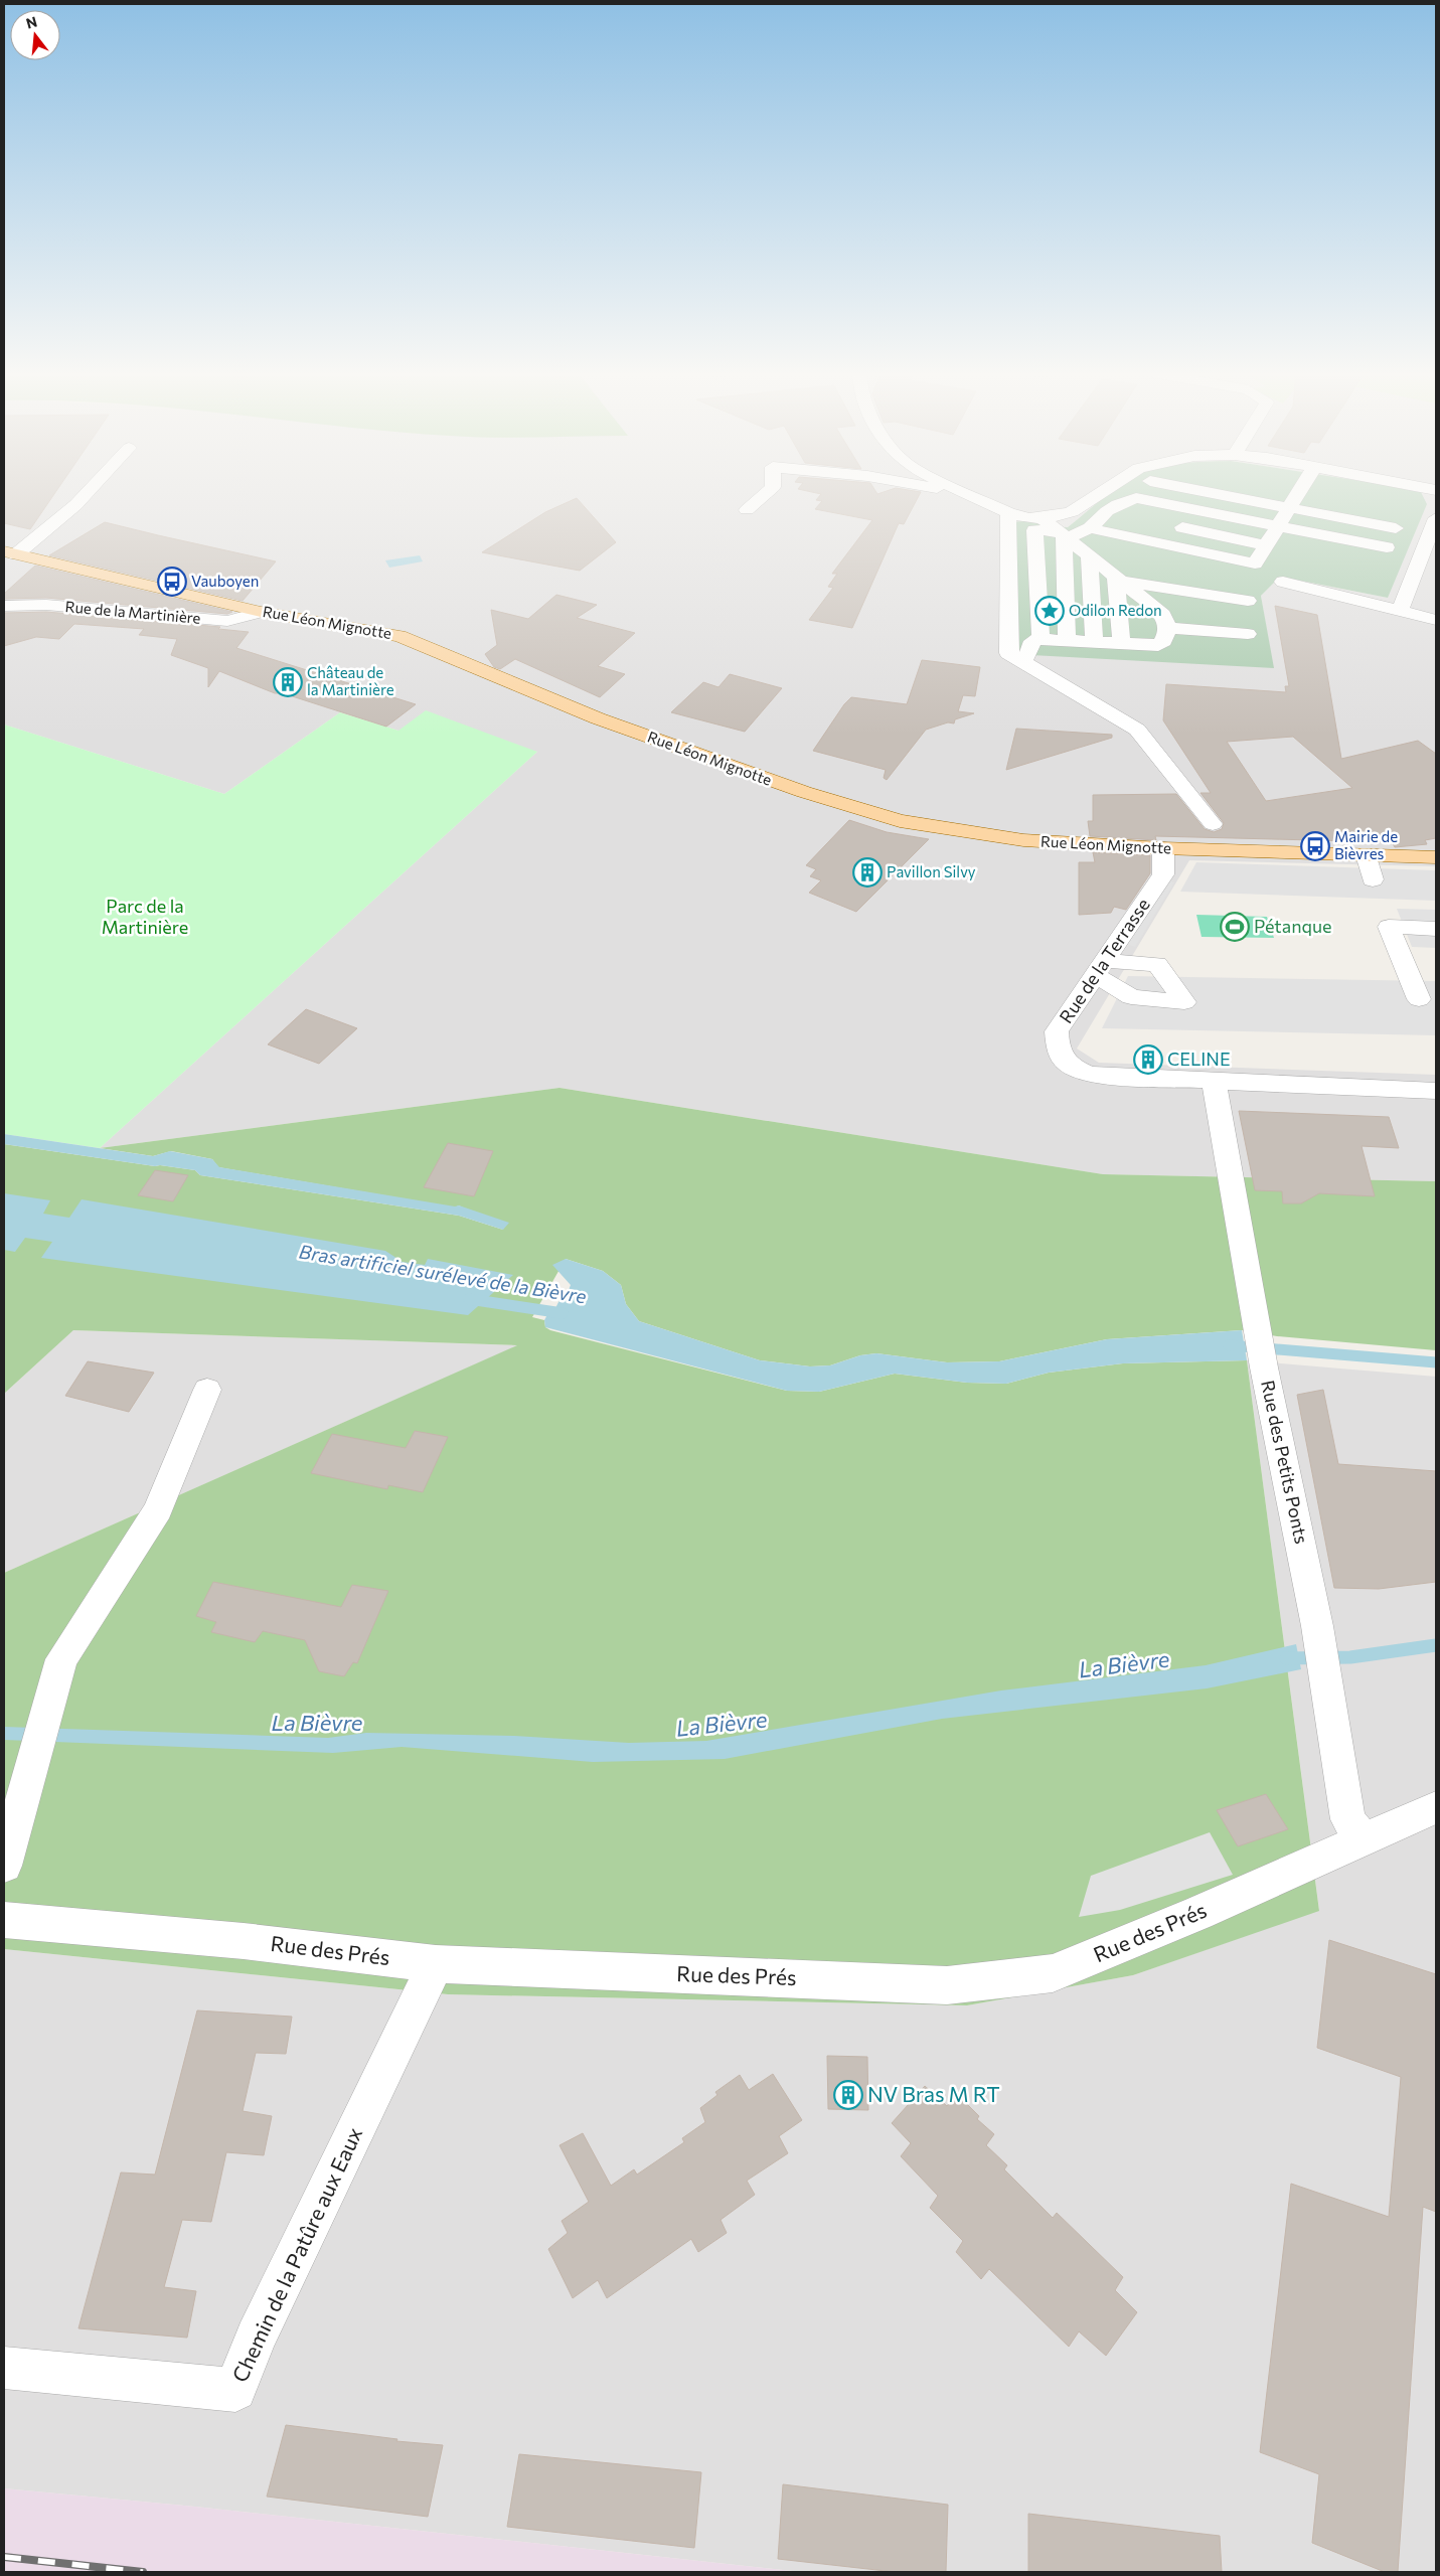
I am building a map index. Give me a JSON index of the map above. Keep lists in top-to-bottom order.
{
  "streets": {
    "main road": ["Rue Léon Mignotte"],
    "street": [
      "Rue de la Martinière",
      "Rue de la Terrasse",
      "Rue des Petits Ponts",
      "Rue des Prés",
      "Chemin de la Patûre aux Eaux"
    ]
  },
  "crossings": [
    ["Rue de la Martinière", "Rue Léon Mignotte"],
    ["Rue Léon Mignotte", "Rue de la Terrasse"],
    ["Rue de la Terrasse", "Rue des Petits Ponts"],
    ["Rue des Petits Ponts", "Rue des Prés"],
    ["Rue des Prés", "Chemin de la Patûre aux Eaux"]
  ],
  "water": ["Bras artificiel surélevé de la Bièvre", "La Bièvre"],
  "parks": ["Parc de la Martinière"],
  "places": {
    "bus stop": ["Vauboyen", "Mairie de Bièvres"],
    "place": ["Odilon Redon"],
    "building": [
      "Château de la Martinière",
      "Pavillon Silvy",
      "CELINE",
      "NV Bras M RT"
    ],
    "sports": ["Pétanque"]
  },
  "north": "top"
}
